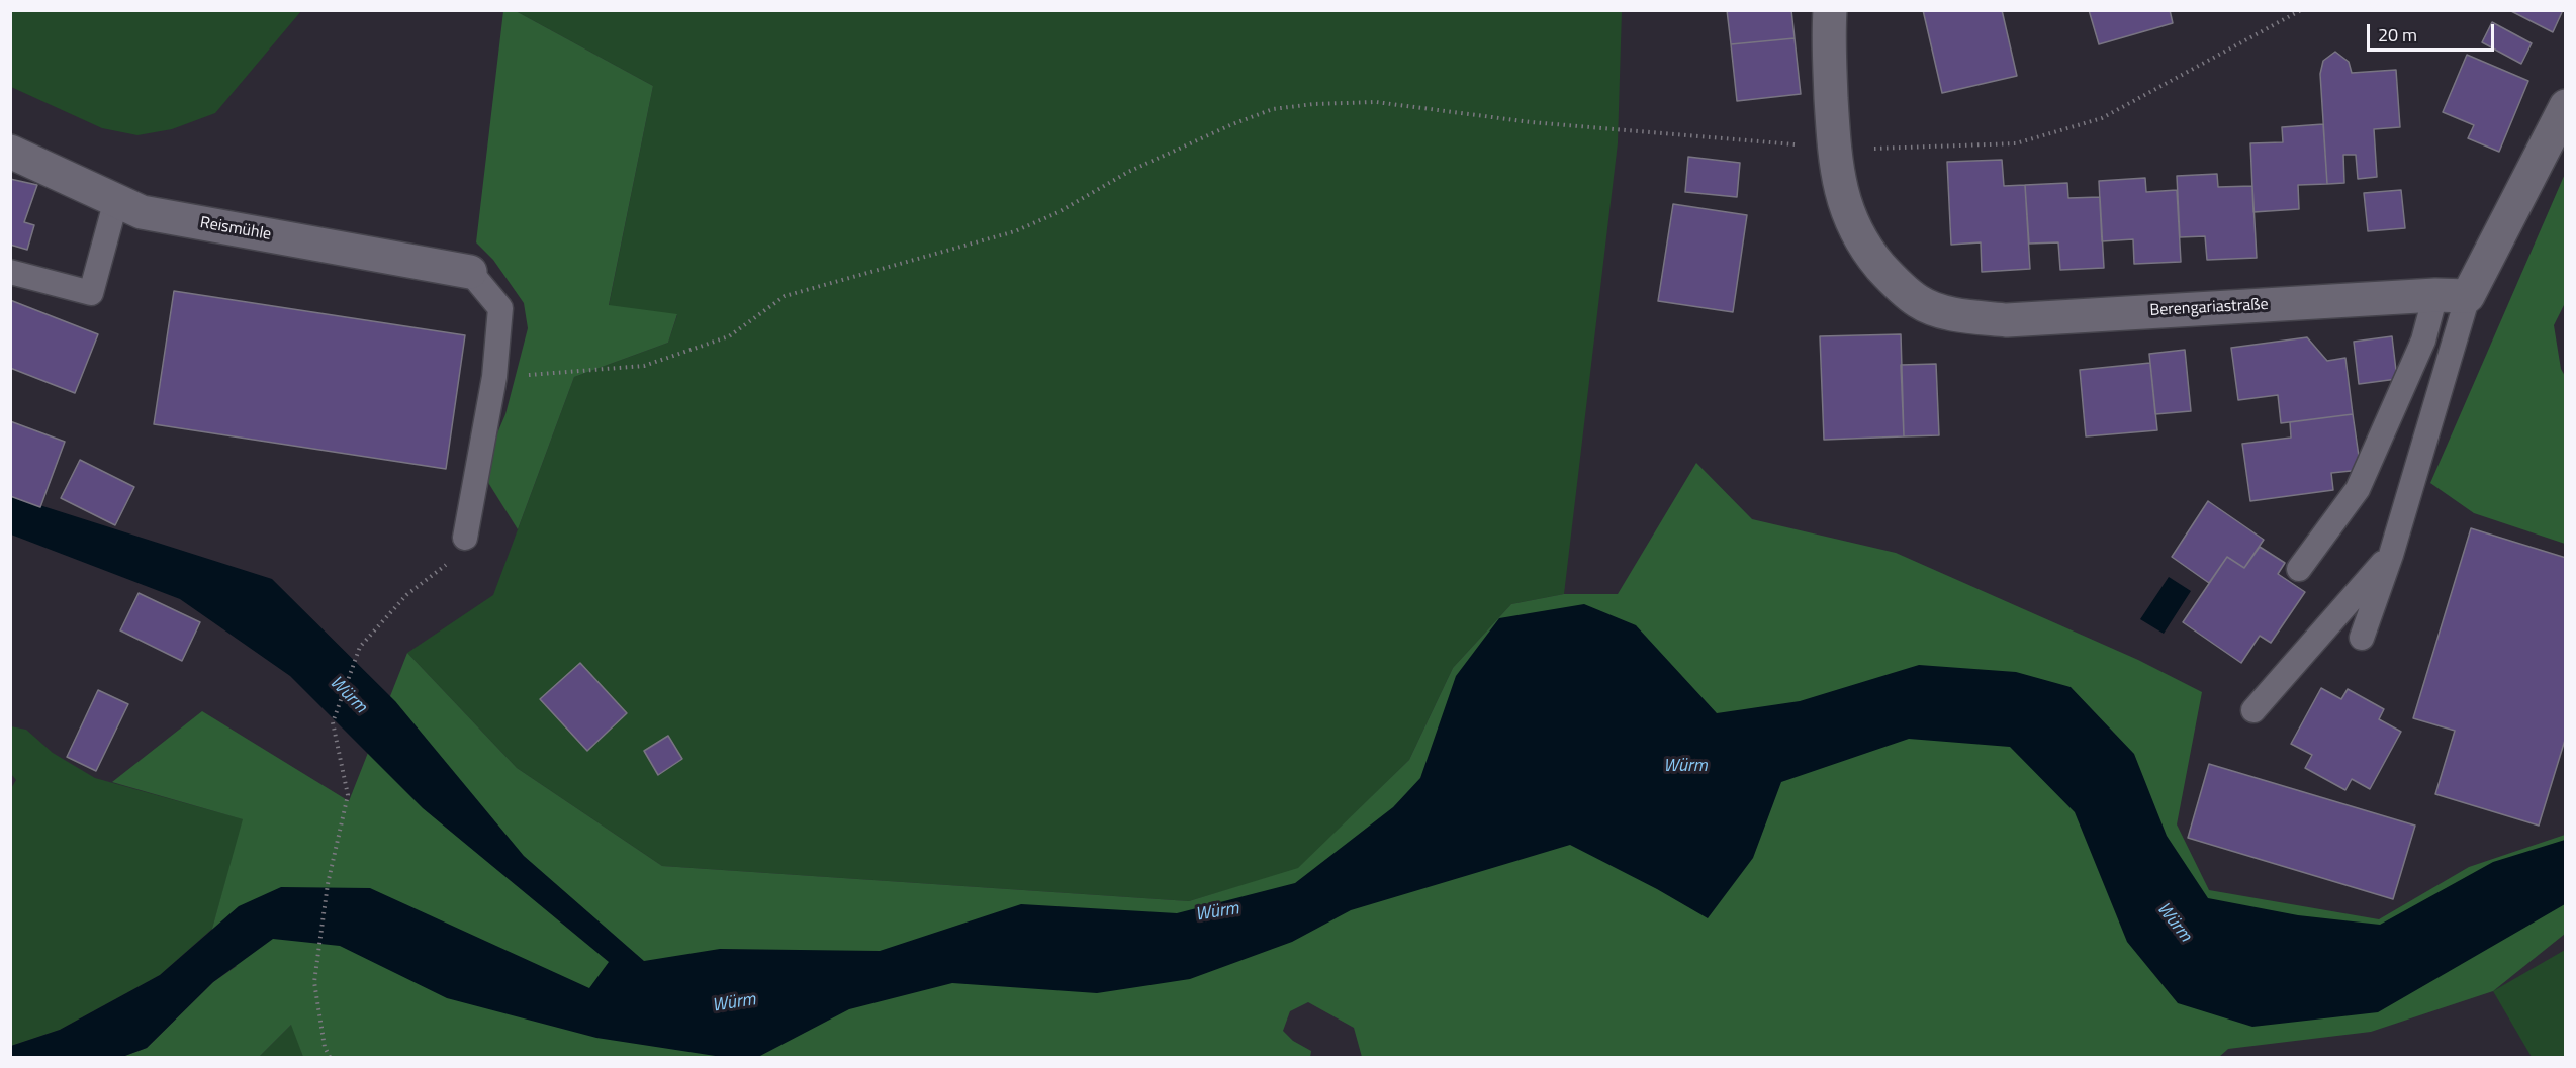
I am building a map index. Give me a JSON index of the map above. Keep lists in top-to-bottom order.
{
  "streets": {
    "street": ["Reismühle", "Berengariastraße"]
  },
  "water": ["Würm"],
  "scale_bar": "20 m"
}
